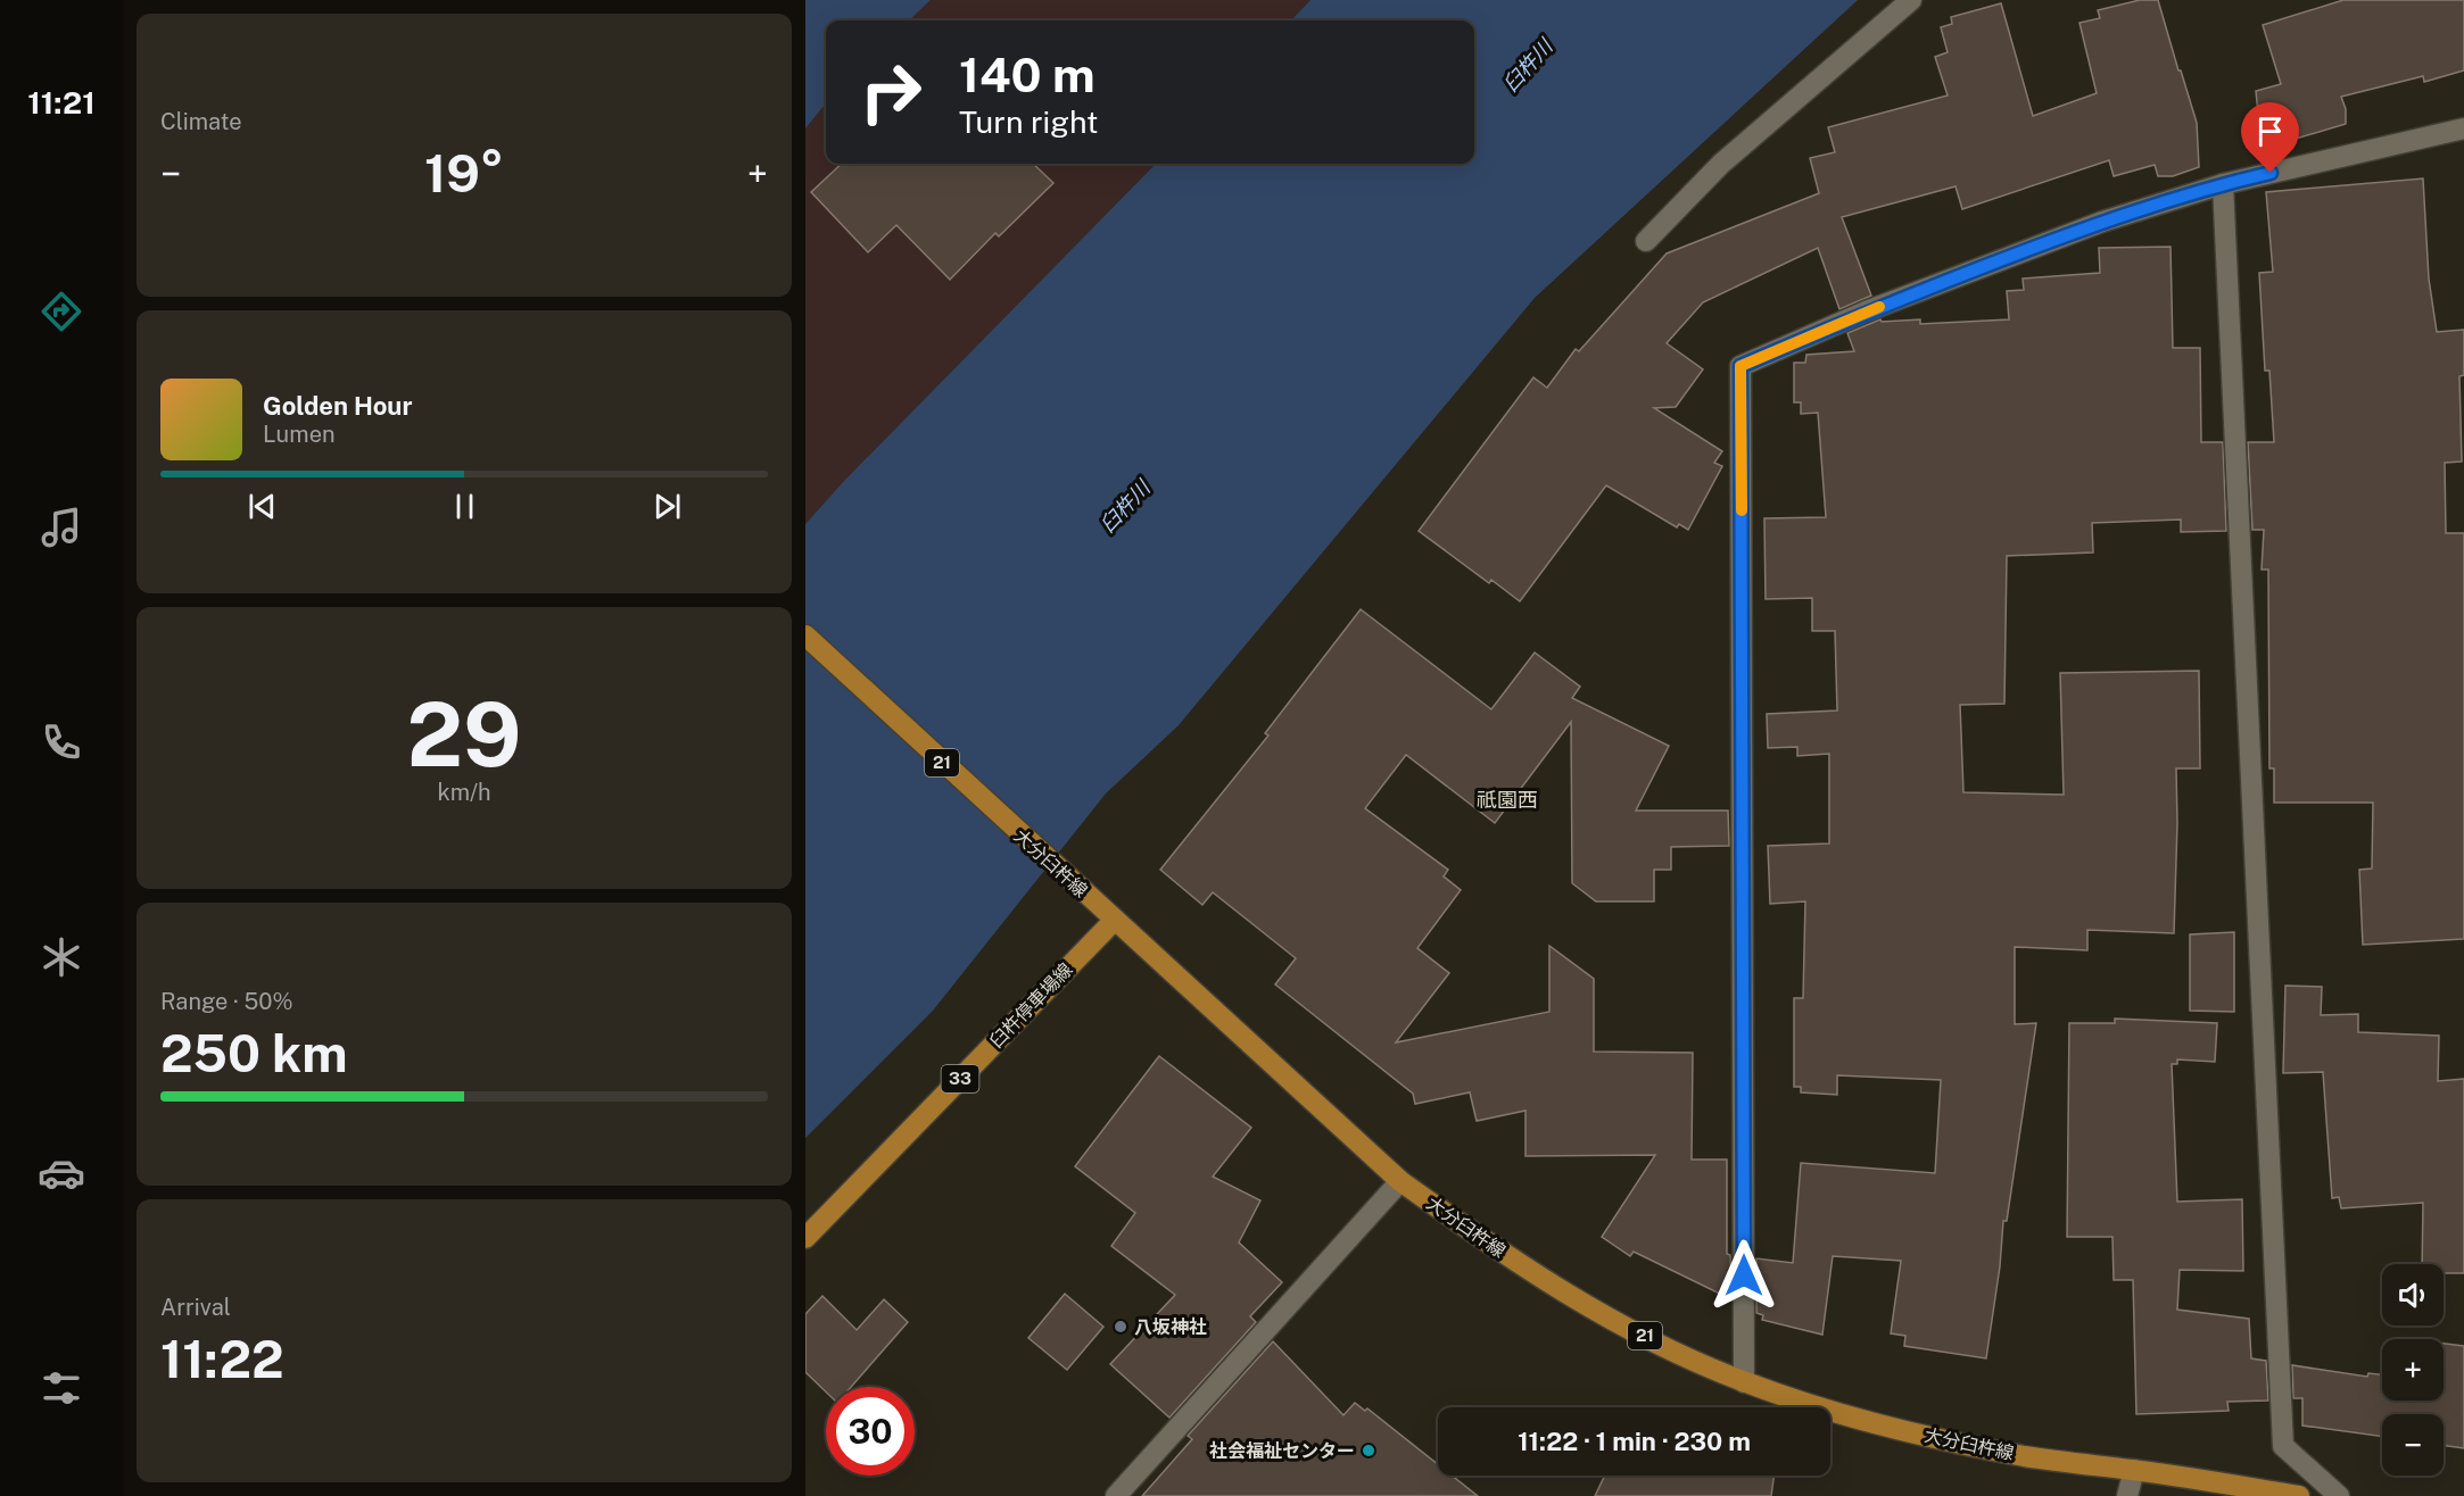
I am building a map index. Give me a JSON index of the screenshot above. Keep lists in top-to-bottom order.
{
  "streets": {
    "main road": [
      "21",
      "大分臼杵線",
      "臼杵停車場線",
      "33"
    ]
  },
  "crossings": [
    ["大分臼杵線", "臼杵停車場線"]
  ],
  "districts": ["祇園西"],
  "water": ["臼杵川"],
  "places": ["八坂神社", "社会福祉センター"],
  "page": {
    "tabs": "11:21",
    "tile": [
      "Climate",
      ["29", "km/h"],
      ["Range · 50%", "250 km"],
      ["Arrival", "11:22"]
    ],
    "turn": ["140 m", "Turn right"],
    "heat": ["−", "19°", "+"],
    "song": ["Golden Hour", "Lumen"],
    "map_buttons": ["+", "−"],
    "limit": "30",
    "trip": "11:22 · 1 min · 230 m"
  }
}
